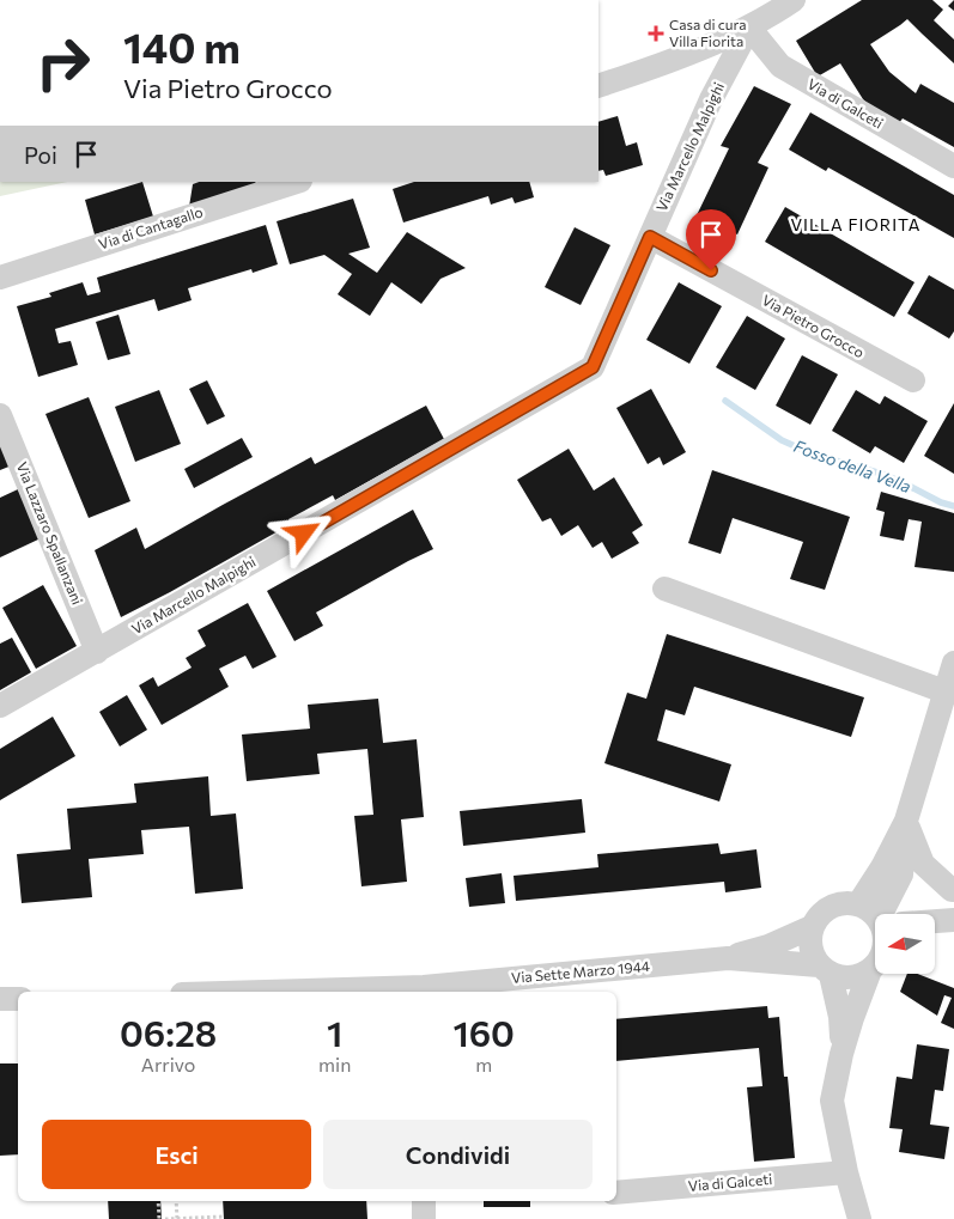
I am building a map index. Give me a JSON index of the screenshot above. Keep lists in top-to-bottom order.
{
  "streets": {
    "street": [
      "Via di Galceti",
      "Via Marcello Malpighi",
      "Via di Cantagallo",
      "Via Pietro Grocco",
      "Via Lazzaro Spallanzani",
      "Via Sette Marzo 1944"
    ]
  },
  "crossings": [
    ["Via di Galceti", "Via Marcello Malpighi"],
    ["Via Marcello Malpighi", "Via Pietro Grocco"],
    ["Via Marcello Malpighi", "Via Lazzaro Spallanzani"]
  ],
  "districts": ["VILLA FIORITA"],
  "water": ["Fosso della Vella"],
  "places": {
    "health": ["Casa di cura Villa Fiorita"]
  },
  "north": "left",
  "page": {
    "turn": ["140 m", "Via Pietro Grocco"],
    "then": "Poi",
    "eta": [
      "06:28",
      "Arrivo",
      "1",
      "min",
      "160",
      "m"
    ],
    "buttons": ["Esci", "Condividi"]
  }
}
